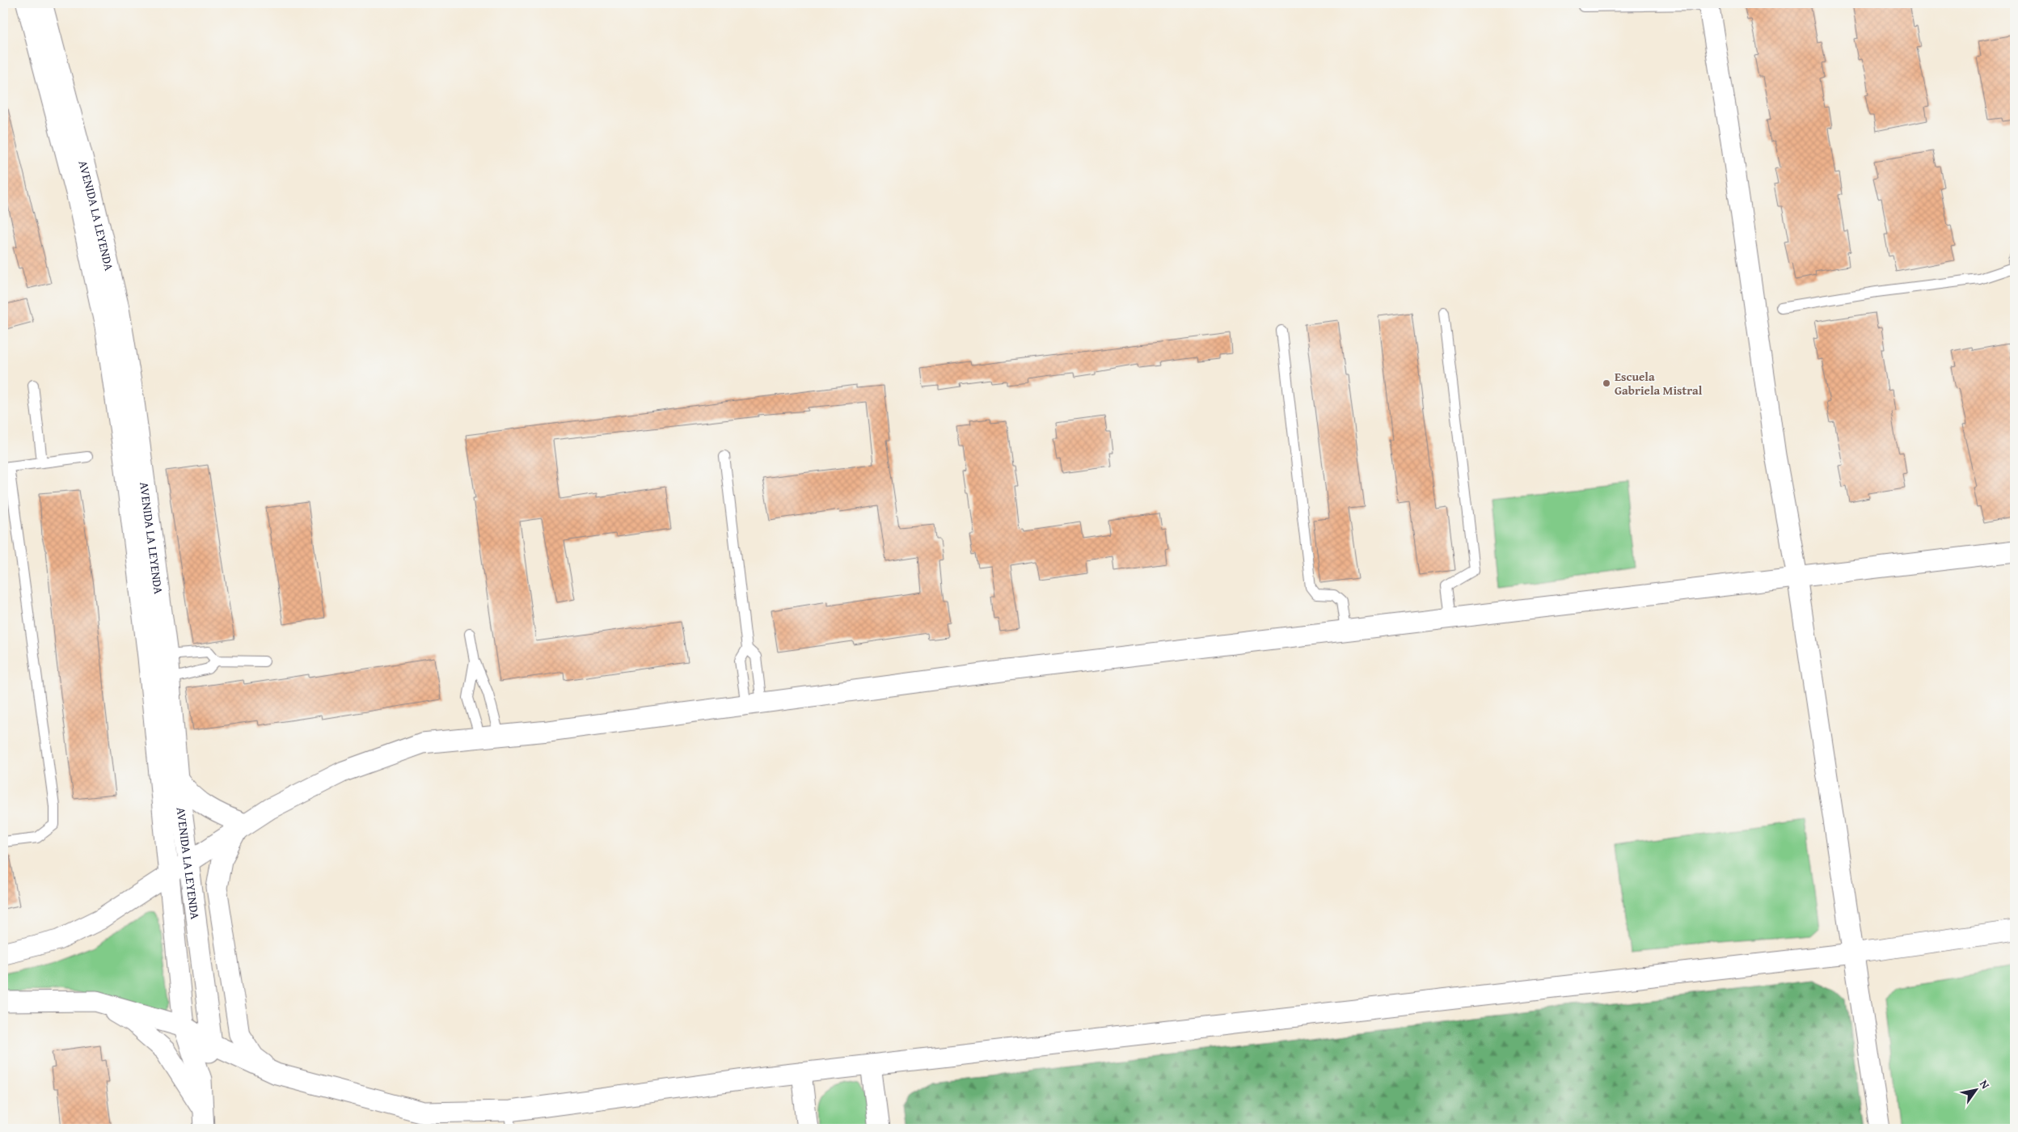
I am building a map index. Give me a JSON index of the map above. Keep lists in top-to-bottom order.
{
  "streets": {
    "street": ["AVENIDA LA LEYENDA"]
  },
  "places": ["Escuela Gabriela Mistral"],
  "north": "top right"
}
